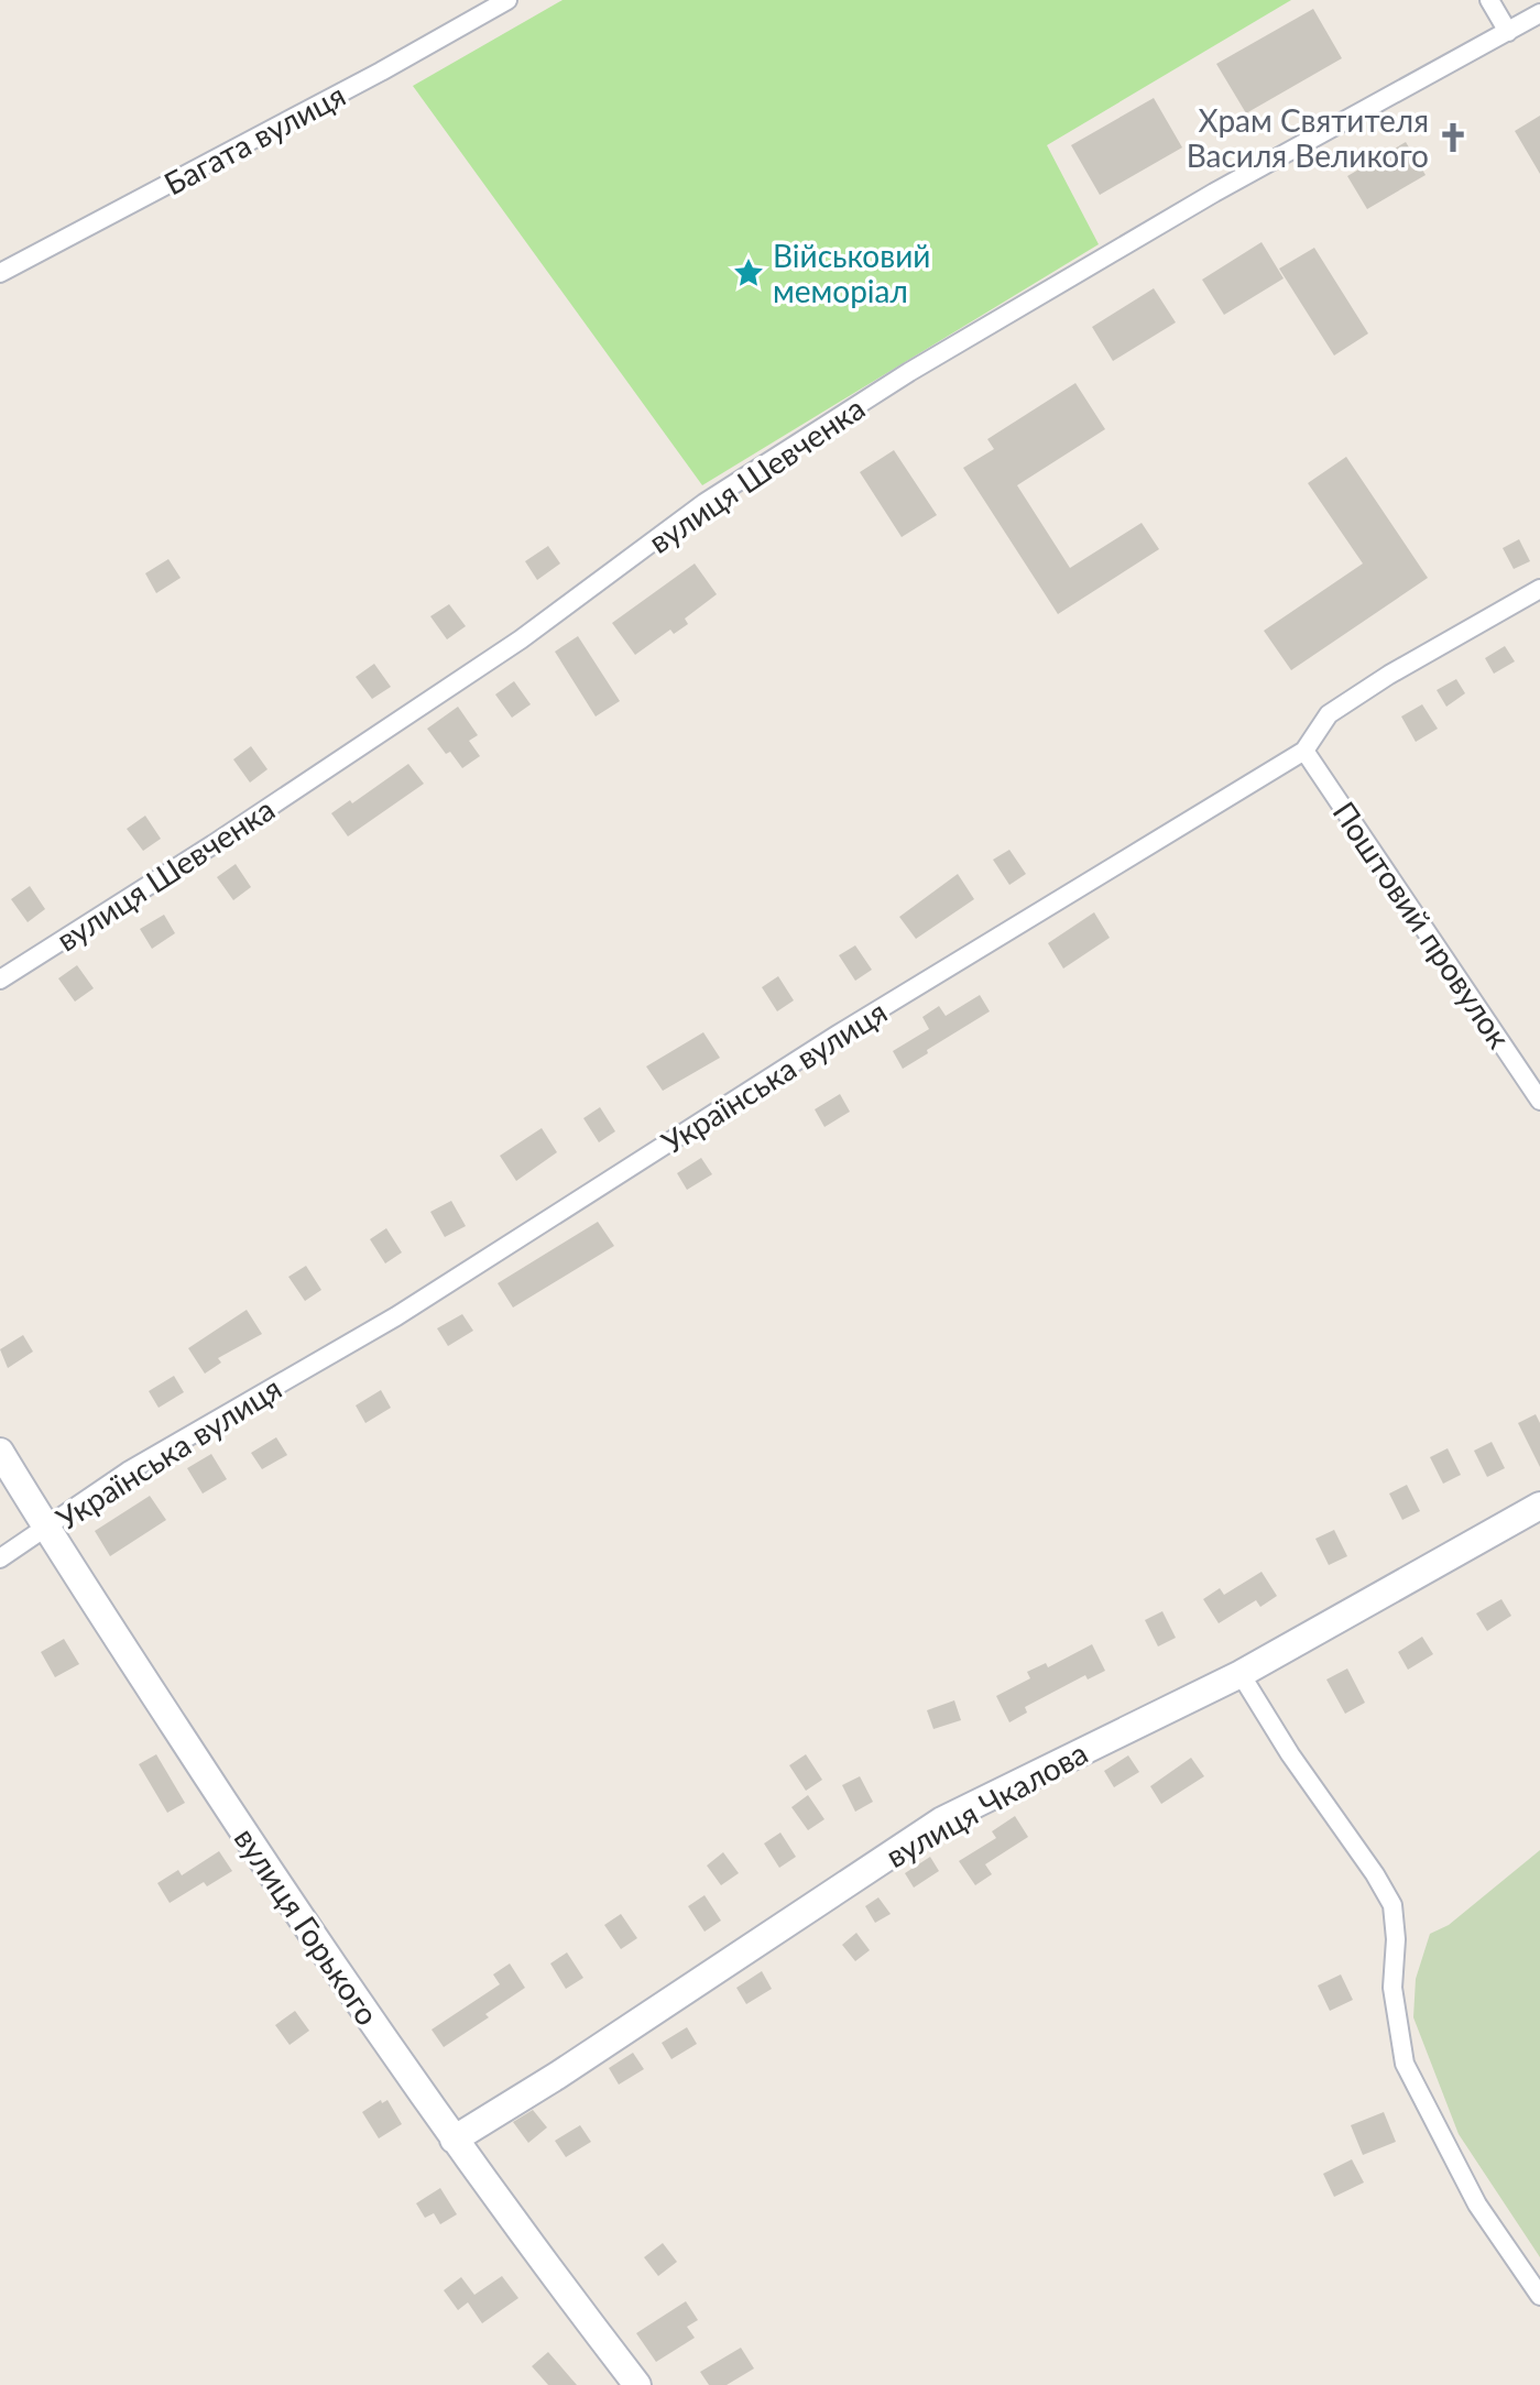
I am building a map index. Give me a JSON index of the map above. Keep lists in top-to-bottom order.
{
  "streets": {
    "street": [
      "Багата вулиця",
      "вулиця Шевченка",
      "Поштовий провулок",
      "Українська вулиця",
      "вулиця Чкалова",
      "вулиця Горького"
    ]
  },
  "crossings": [
    ["Поштовий провулок", "Українська вулиця"],
    ["Українська вулиця", "вулиця Горького"],
    ["вулиця Чкалова", "вулиця Горького"]
  ],
  "places": {
    "church": ["Храм Святителя Василя Великого"],
    "place": ["Військовий меморіал"]
  }
}
